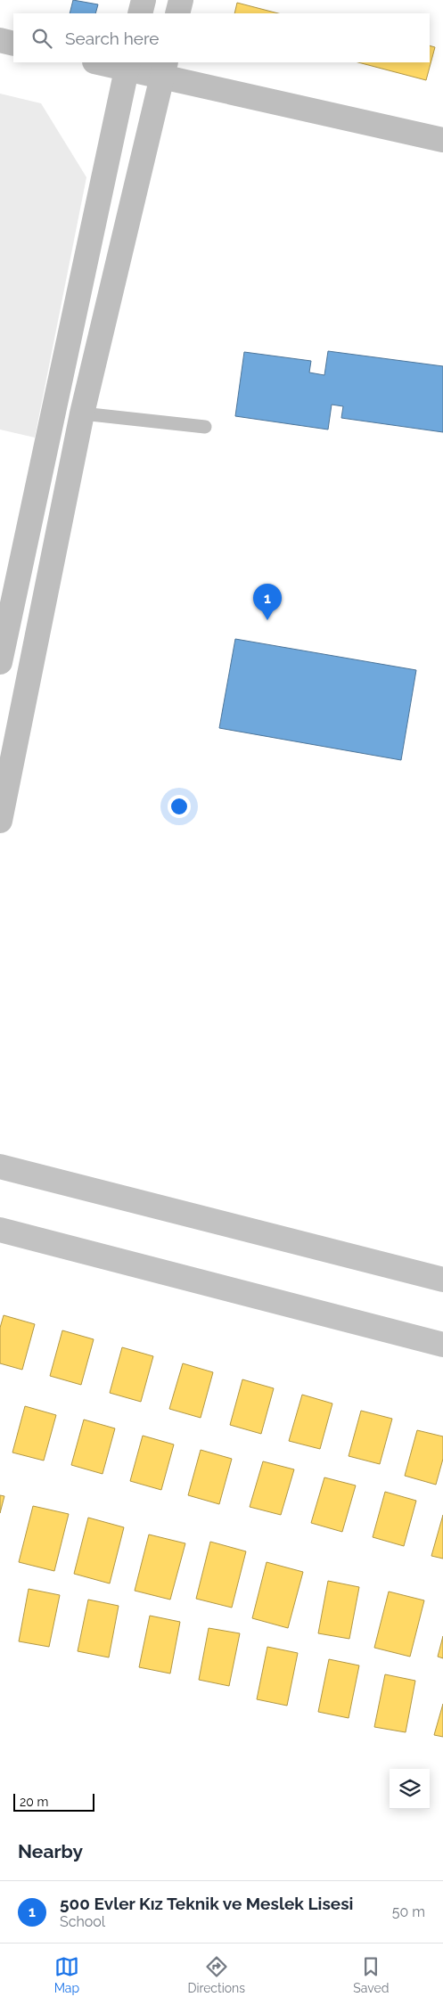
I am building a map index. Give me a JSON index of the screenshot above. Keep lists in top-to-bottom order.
{
  "scale_bar": "20 m",
  "page": {
    "search": "Search here",
    "pins": "1",
    "scale": "20 m",
    "heading": "Nearby",
    "list": [
      {
        "mark": "1",
        "name": "500 Evler Kız Teknik ve Meslek Lisesi",
        "note": "School",
        "value": "50 m"
      }
    ],
    "nav": ["Map", "Directions", "Saved"]
  }
}
